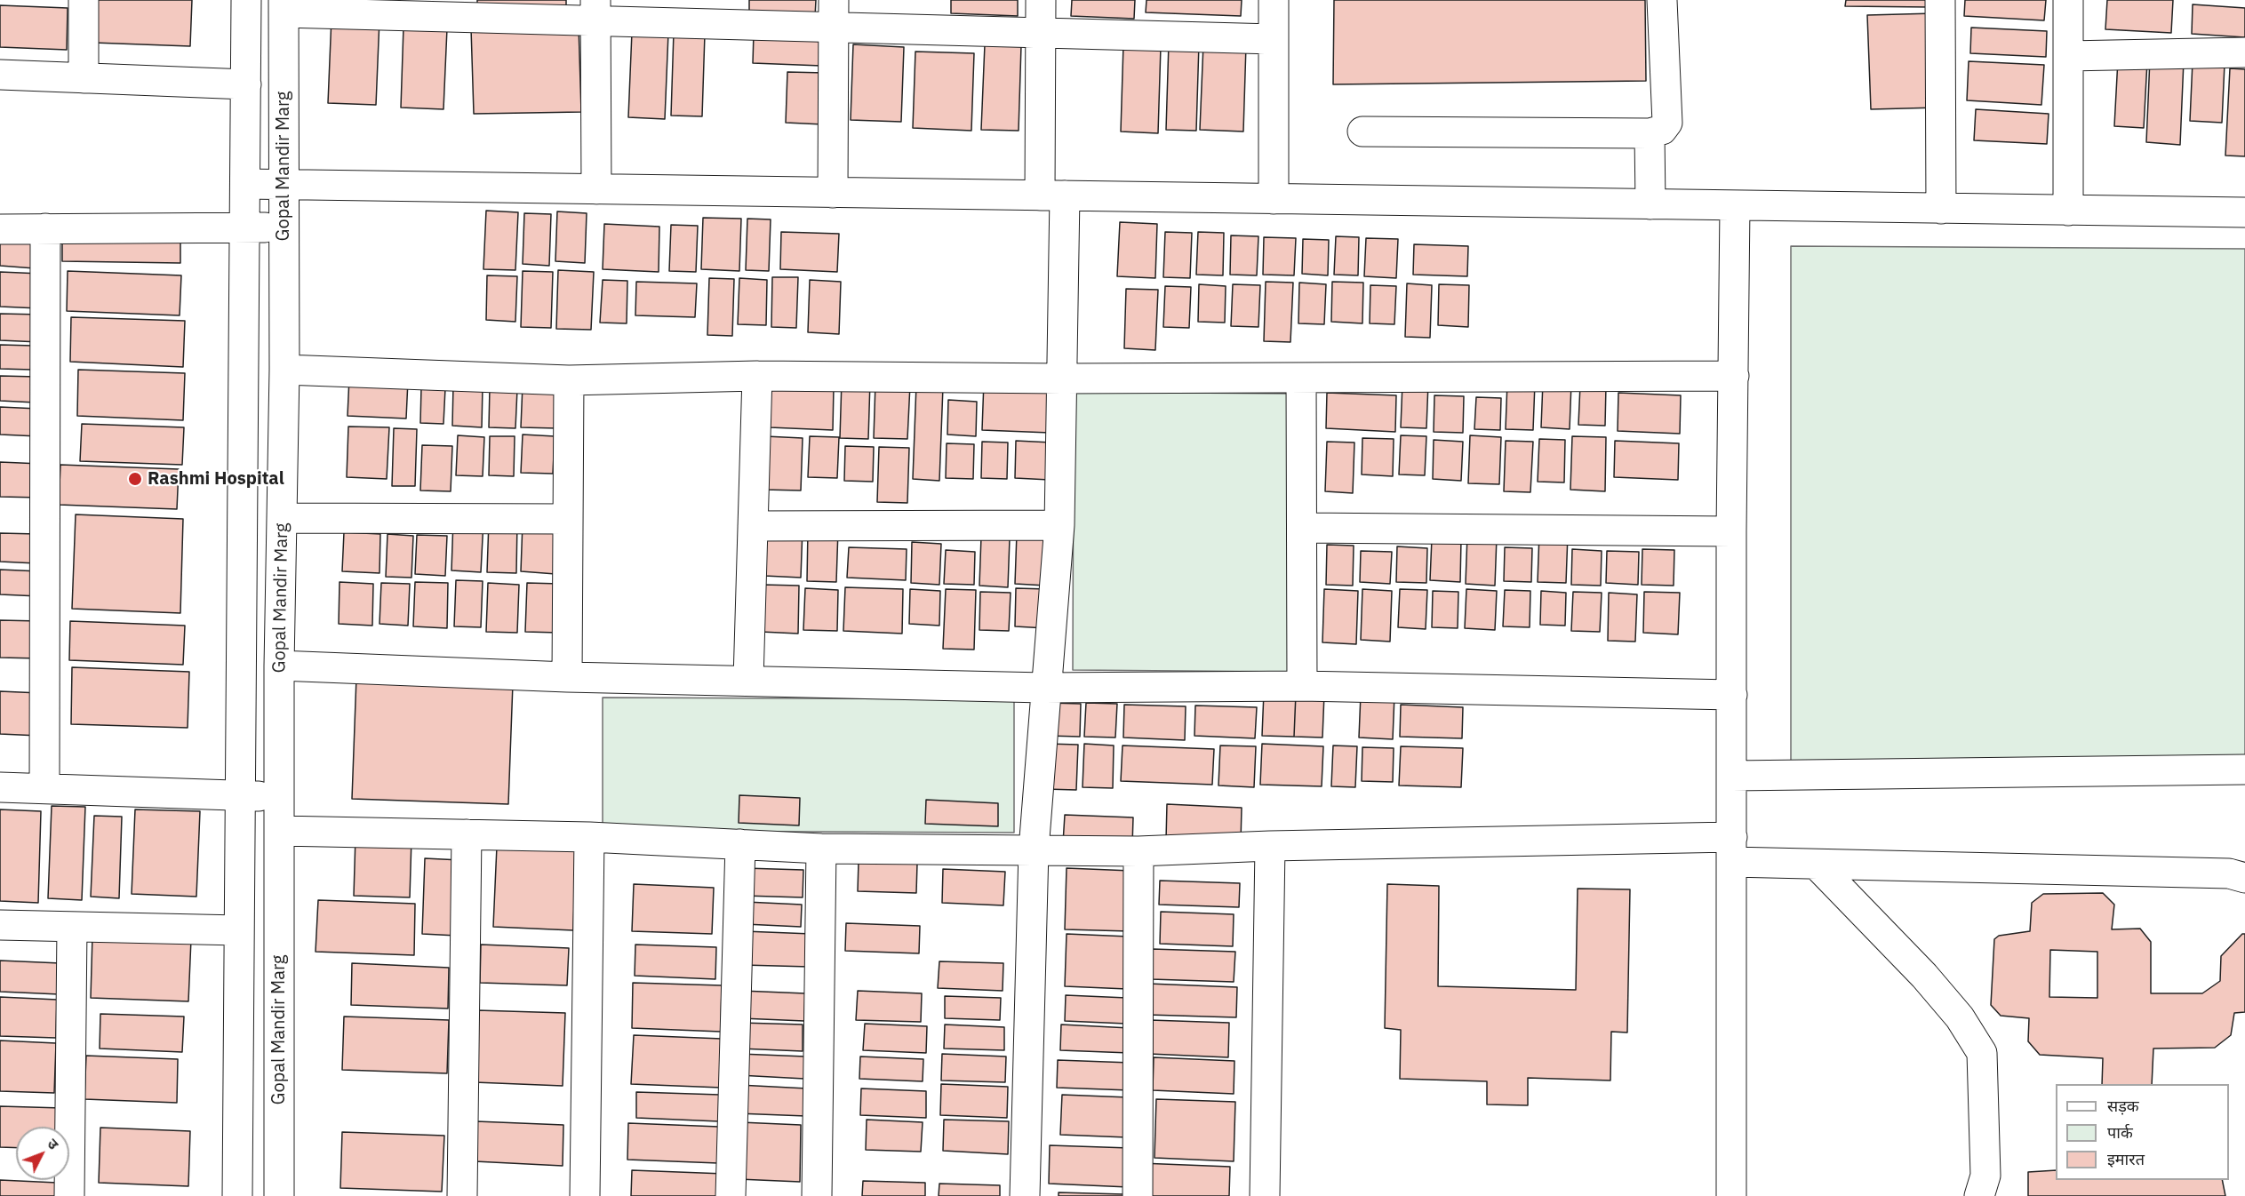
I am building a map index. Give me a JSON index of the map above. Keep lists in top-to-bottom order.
{
  "streets": {
    "street": ["Gopal Mandir Marg"]
  },
  "places": ["Rashmi Hospital"],
  "legend": ["सड़क", "पार्क", "इमारत"],
  "north": "top right"
}
